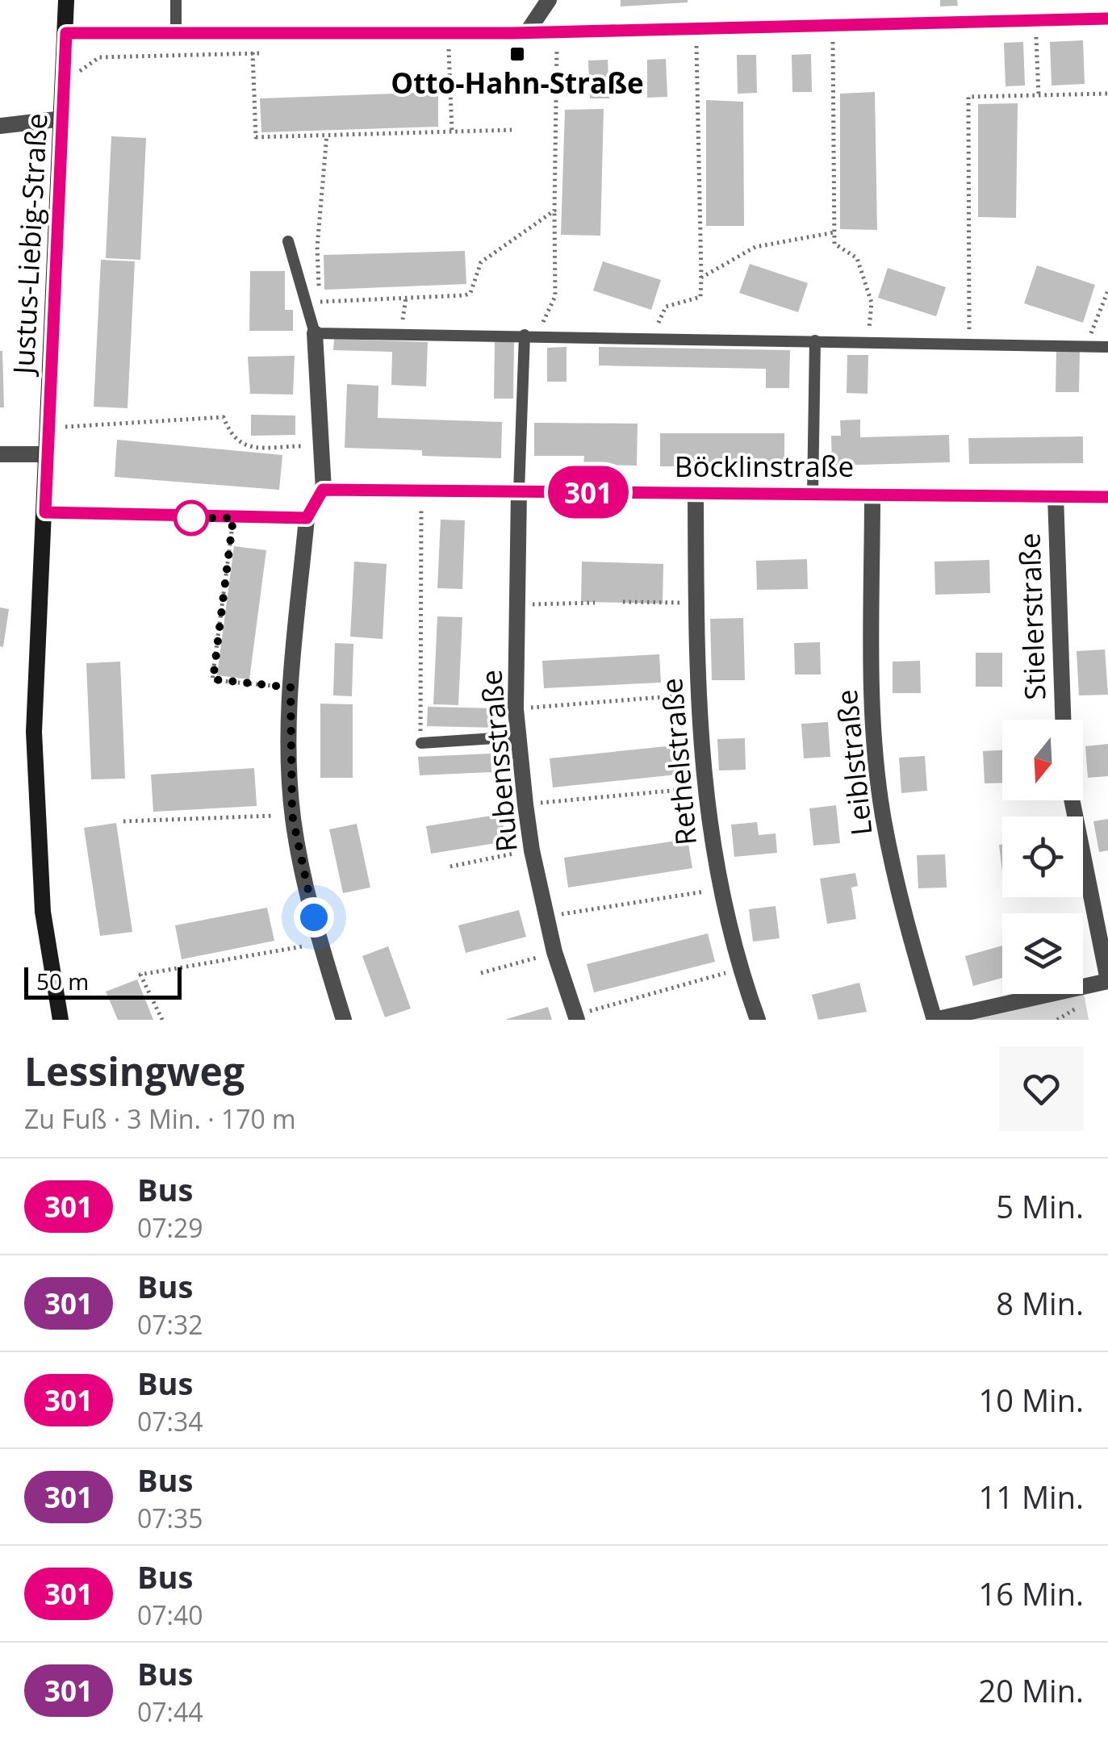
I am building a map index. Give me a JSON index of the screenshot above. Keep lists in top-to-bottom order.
{
  "streets": {
    "street": [
      "Justus-Liebig-Straße",
      "Böcklinstraße",
      "Stielerstraße",
      "Rubensstraße",
      "Rethelstraße",
      "Leiblstraße"
    ]
  },
  "crossings": [
    ["Böcklinstraße", "Stielerstraße"],
    ["Böcklinstraße", "Rubensstraße"],
    ["Böcklinstraße", "Rethelstraße"],
    ["Böcklinstraße", "Leiblstraße"]
  ],
  "places": {
    "transit": ["Otto-Hahn-Straße"]
  },
  "lines": ["bus line 301"],
  "scale_bar": "50 m",
  "north": "bottom",
  "page": {
    "on_map": "301",
    "scale": "50 m",
    "heading": ["Lessingweg", "Zu Fuß · 3 Min. · 170 m"],
    "list": [
      {
        "mark": "301",
        "name": "Bus",
        "note": "07:29",
        "value": "5 Min."
      },
      {
        "mark": "301",
        "name": "Bus",
        "note": "07:32",
        "value": "8 Min."
      },
      {
        "mark": "301",
        "name": "Bus",
        "note": "07:34",
        "value": "10 Min."
      },
      {
        "mark": "301",
        "name": "Bus",
        "note": "07:35",
        "value": "11 Min."
      },
      {
        "mark": "301",
        "name": "Bus",
        "note": "07:40",
        "value": "16 Min."
      },
      {
        "mark": "301",
        "name": "Bus",
        "note": "07:44",
        "value": "20 Min."
      }
    ]
  }
}
